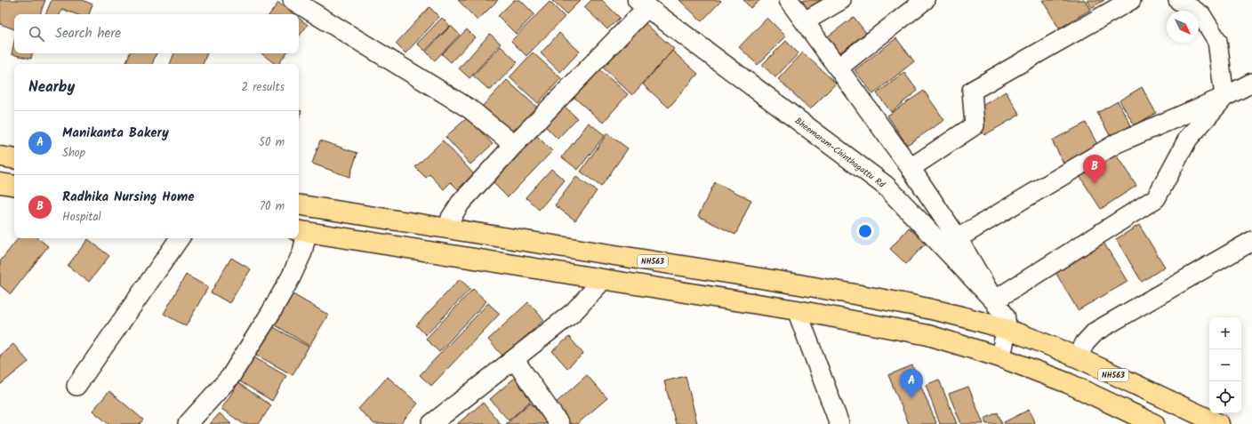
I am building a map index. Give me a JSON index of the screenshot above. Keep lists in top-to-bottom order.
{
  "streets": {
    "highway": ["NH563"],
    "street": ["Bheemaram-Chinthagattu Rd"]
  },
  "crossings": [
    ["Bheemaram-Chinthagattu Rd", "NH563"]
  ],
  "north": "bottom right",
  "page": {
    "search": "Search here",
    "heading": ["Nearby", "2 results"],
    "list": [
      {
        "mark": "A",
        "name": "Manikanta Bakery",
        "note": "Shop",
        "value": "50 m"
      },
      {
        "mark": "B",
        "name": "Radhika Nursing Home",
        "note": "Hospital",
        "value": "70 m"
      }
    ],
    "pins": ["B", "A"],
    "map_buttons": ["+", "−"]
  }
}
